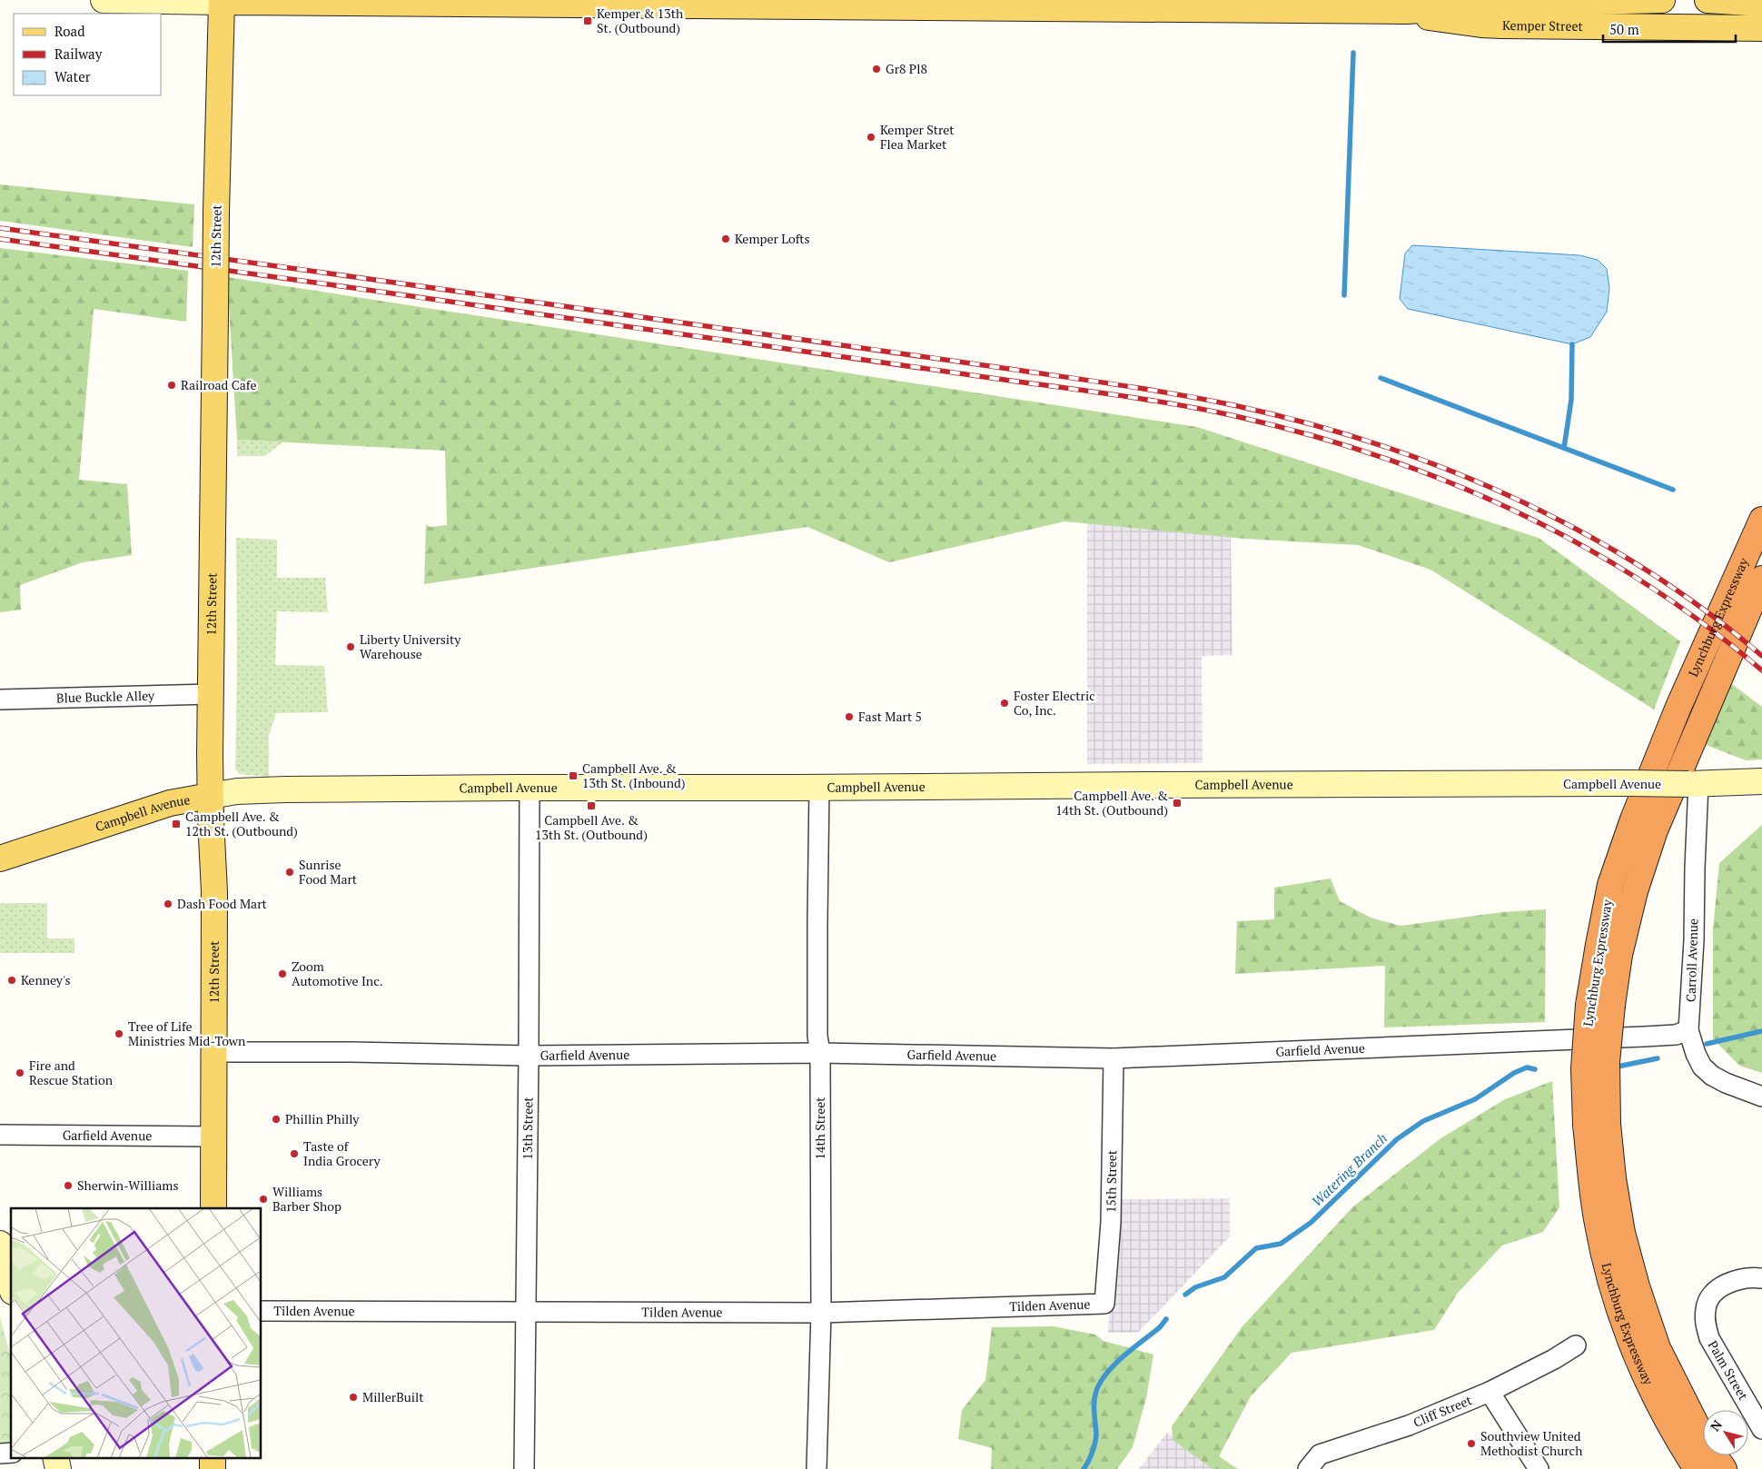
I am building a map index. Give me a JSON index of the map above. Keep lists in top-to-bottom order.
{
  "streets": {
    "highway": ["Lynchburg Expressway"],
    "main road": ["Kemper Street", "12th Street", "Campbell Avenue"],
    "street": [
      "Blue Buckle Alley",
      "Carroll Avenue",
      "Garfield Avenue",
      "13th Street",
      "14th Street",
      "15th Street",
      "Tilden Avenue",
      "Palm Street",
      "Cliff Street"
    ]
  },
  "crossings": [
    ["Kemper Street", "12th Street"],
    ["12th Street", "Blue Buckle Alley"],
    ["12th Street", "Campbell Avenue"],
    ["12th Street", "Garfield Avenue"],
    ["Campbell Avenue", "Carroll Avenue"],
    ["Campbell Avenue", "13th Street"],
    ["Campbell Avenue", "14th Street"],
    ["Carroll Avenue", "Garfield Avenue"],
    ["Garfield Avenue", "13th Street"],
    ["Garfield Avenue", "14th Street"],
    ["Garfield Avenue", "15th Street"],
    ["13th Street", "Tilden Avenue"],
    ["14th Street", "Tilden Avenue"],
    ["15th Street", "Tilden Avenue"]
  ],
  "water": ["Watering Branch"],
  "places": {
    "transit": [
      "Kemper & 13th St. (Outbound)",
      "Campbell Ave. & 13th St. (Inbound)",
      "Campbell Ave. & 14th St. (Outbound)",
      "Campbell Ave. & 13th St. (Outbound)",
      "Campbell Ave. & 12th St. (Outbound)"
    ],
    "other": [
      "Gr8 Pl8",
      "Kemper Stret Flea Market",
      "Kemper Lofts",
      "Railroad Cafe",
      "Liberty University Warehouse",
      "Foster Electric Co, Inc.",
      "Fast Mart 5",
      "Sunrise Food Mart",
      "Dash Food Mart",
      "Zoom Automotive Inc.",
      "Kenney's",
      "Tree of Life Ministries Mid-Town",
      "Fire and Rescue Station",
      "Phillin Philly",
      "Taste of India Grocery",
      "Sherwin-Williams",
      "Williams Barber Shop",
      "MillerBuilt",
      "Southview United Methodist Church"
    ]
  },
  "legend": ["Road", "Railway", "Water"],
  "scale_bar": "50 m",
  "north": "top left"
}
